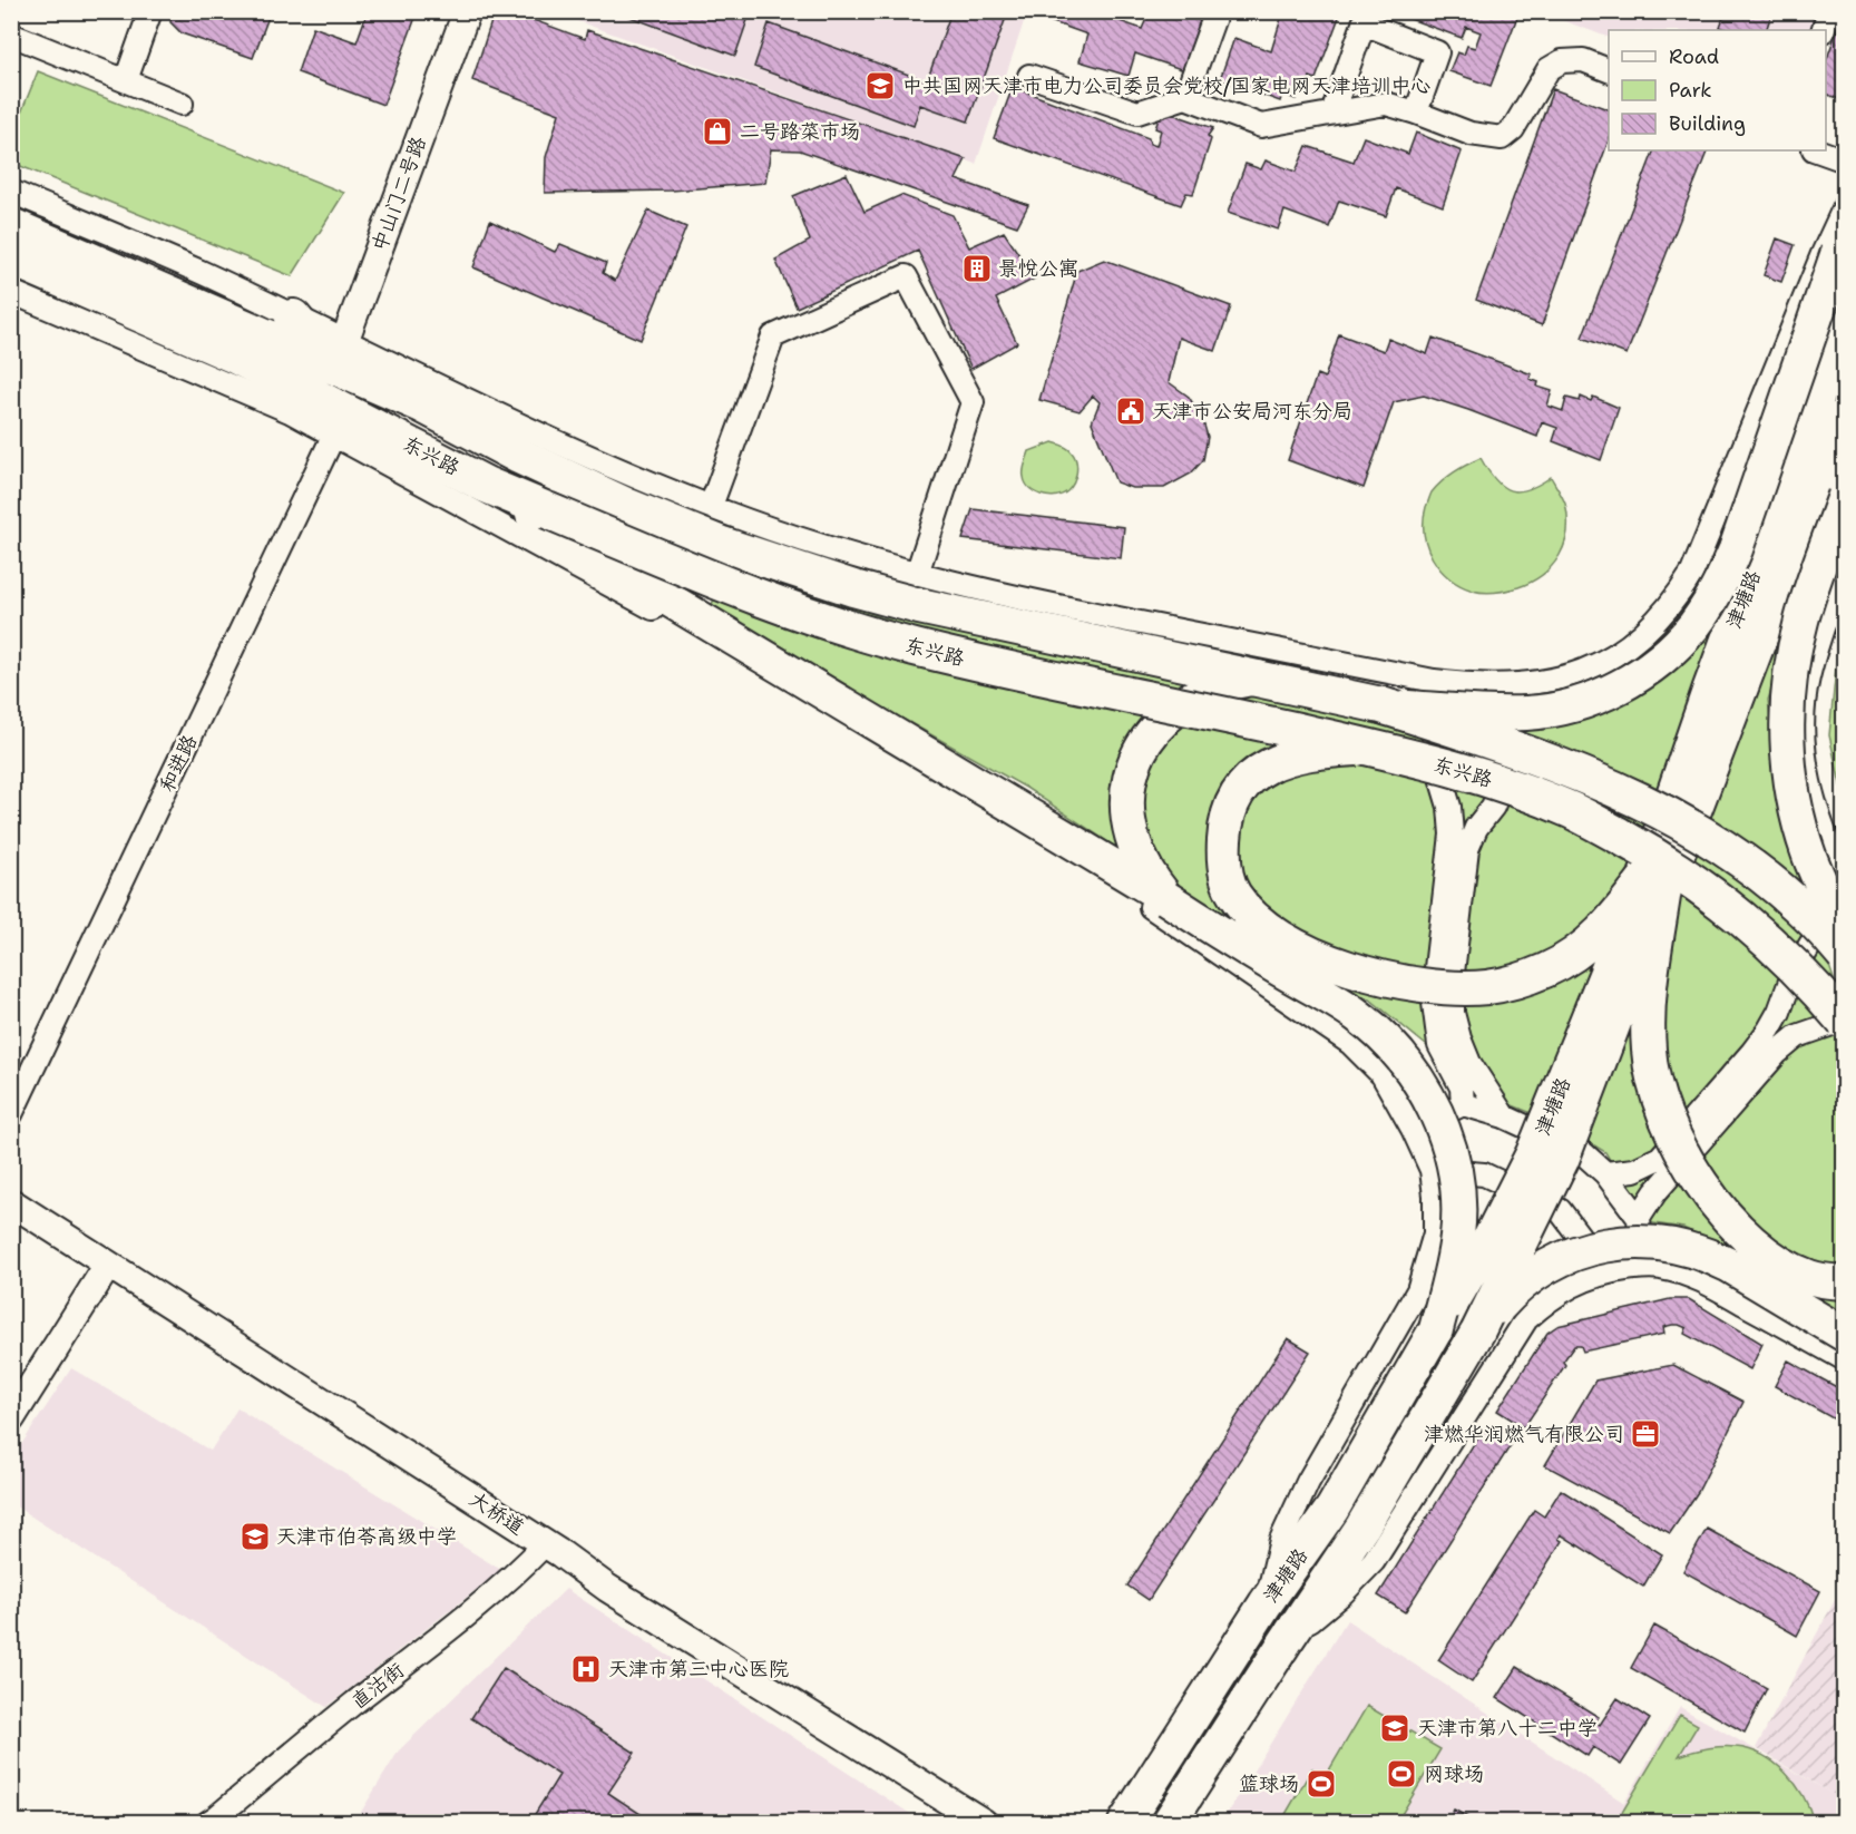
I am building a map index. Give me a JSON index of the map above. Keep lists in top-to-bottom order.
{
  "streets": {
    "highway": ["东兴路"],
    "main road": ["津塘路"],
    "street": [
      "中山门二号路",
      "和进路",
      "大桥道",
      "直沽街"
    ]
  },
  "crossings": [
    ["中山门二号路", "东兴路"],
    ["东兴路", "和进路"],
    ["大桥道", "直沽街"]
  ],
  "places": {
    "school or university": ["中共国网天津市电力公司委员会党校/国家电网天津培训中心", "天津市伯苓高级中学", "天津市第八十二中学"],
    "shop": ["二号路菜市场"],
    "building": ["景悦公寓"],
    "public building": ["天津市公安局河东分局"],
    "office": ["津燃华润燃气有限公司"],
    "hospital": ["天津市第三中心医院"],
    "sports": ["网球场", "篮球场"]
  },
  "legend": ["Road", "Park", "Building"]
}
